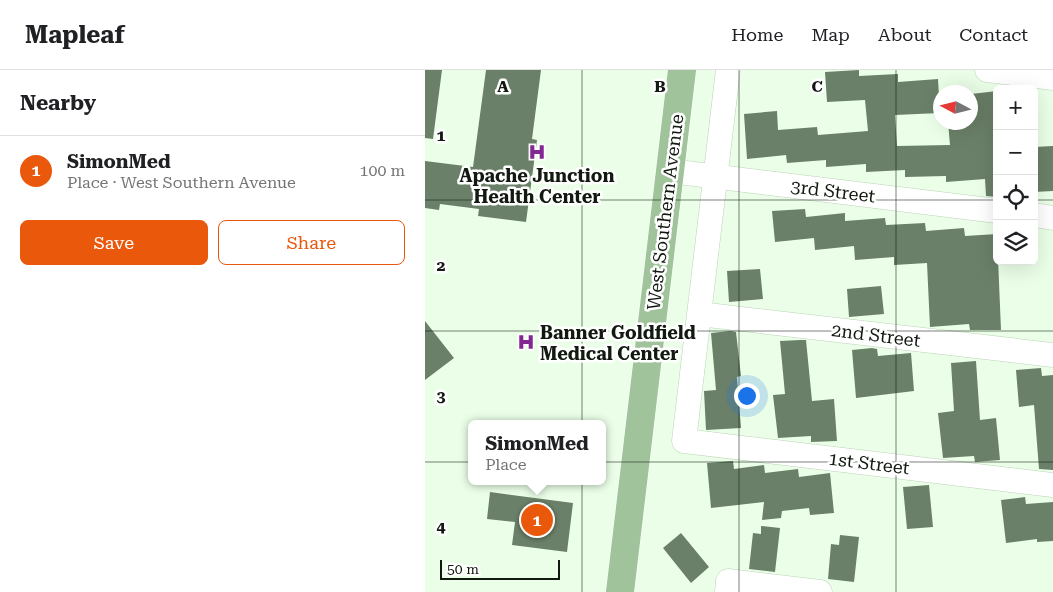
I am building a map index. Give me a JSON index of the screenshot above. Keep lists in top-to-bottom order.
{
  "streets": {
    "main road": ["West Southern Avenue"],
    "lane": ["3rd Street", "2nd Street", "1st Street"]
  },
  "crossings": [
    ["3rd Street", "West Southern Avenue"],
    ["2nd Street", "1st Street"]
  ],
  "places": {
    "hospital": ["Apache Junction Health Center", "Banner Goldfield Medical Center"]
  },
  "scale_bar": "50 m",
  "north": "left",
  "page": {
    "header": "Mapleaf",
    "nav": [
      "Home",
      "Map",
      "About",
      "Contact"
    ],
    "heading": "Nearby",
    "map_buttons": ["+", "−"],
    "list": [
      {
        "mark": "1",
        "name": "SimonMed",
        "note": "Place · West Southern Avenue",
        "value": "100 m"
      }
    ],
    "buttons": ["Save", "Share"],
    "popup": ["SimonMed", "Place"],
    "pins": "1",
    "scale": "50 m"
  },
  "grid": {
    "columns": ["A", "B", "C"],
    "rows": [
      "1",
      "2",
      "3",
      "4"
    ]
  }
}
